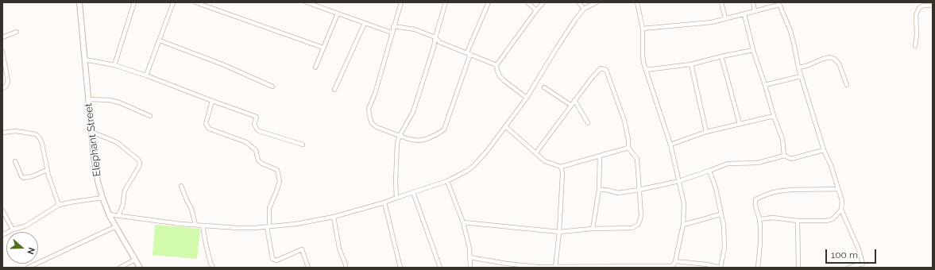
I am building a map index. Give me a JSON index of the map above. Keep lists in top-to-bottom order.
{
  "streets": {
    "main road": ["Elephant Street"]
  },
  "scale_bar": "100 m",
  "north": "right"
}
